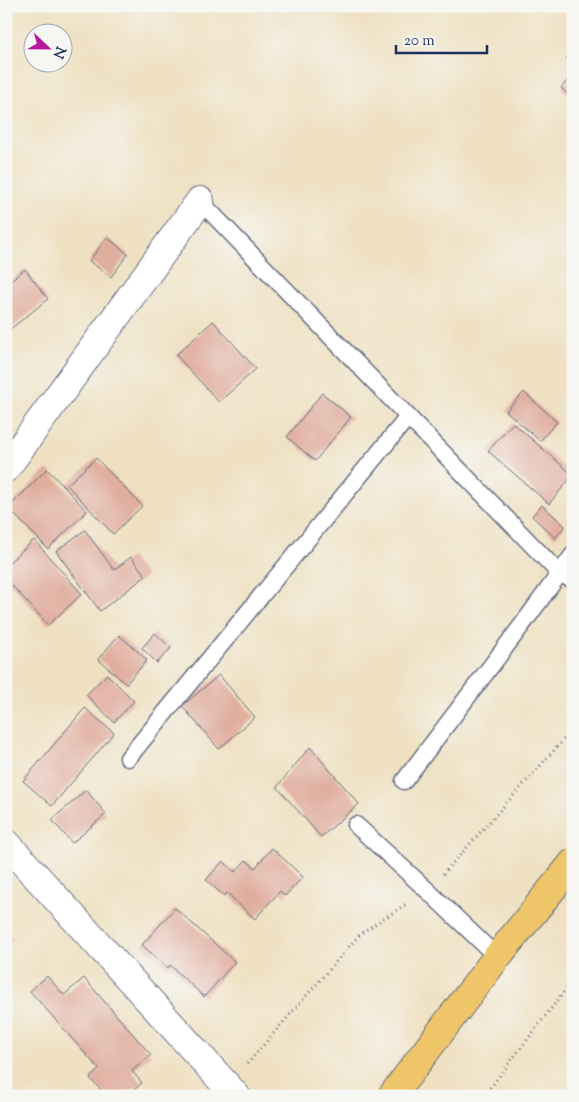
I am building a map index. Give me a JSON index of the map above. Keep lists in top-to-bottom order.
{
  "scale_bar": "20 m",
  "north": "right"
}
